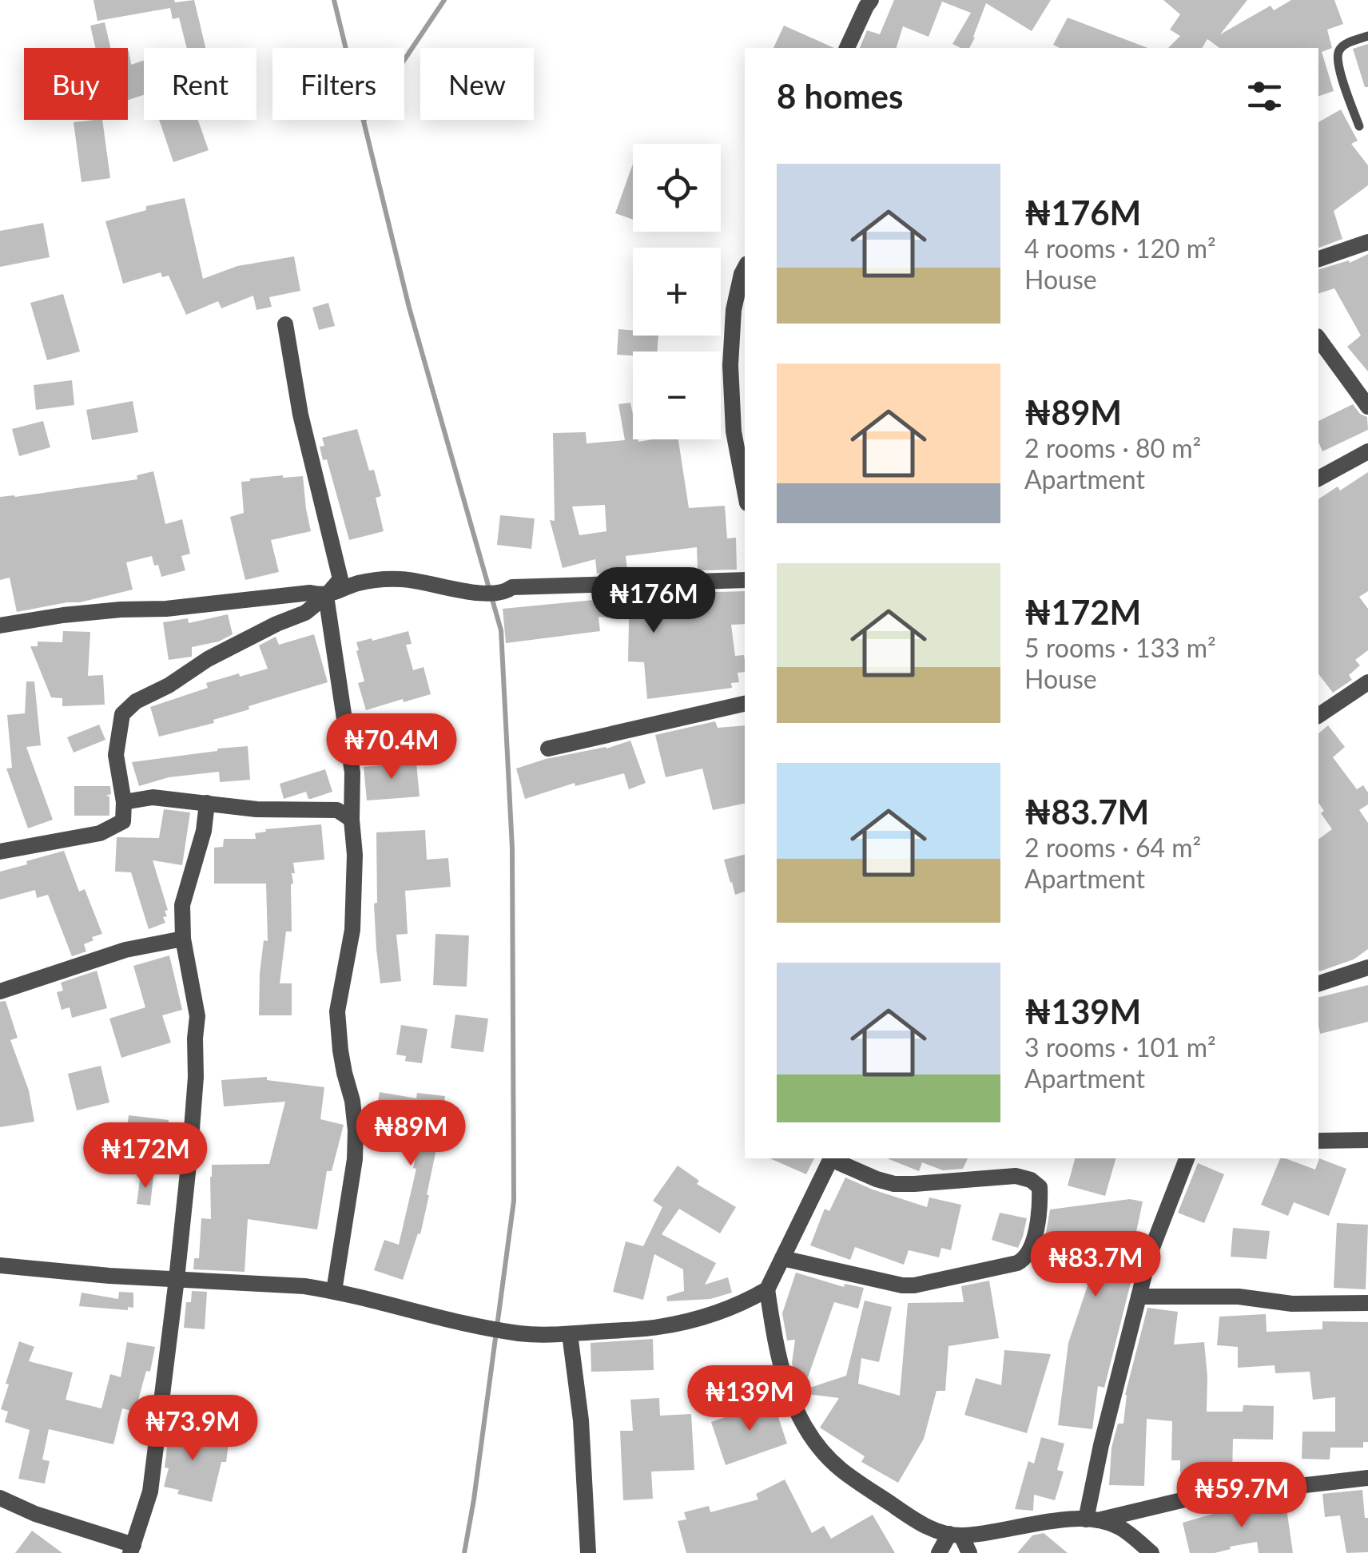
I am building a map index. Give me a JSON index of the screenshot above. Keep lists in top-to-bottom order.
{
  "page": {
    "chip": [
      "Buy",
      "Rent",
      "Filters",
      "New"
    ],
    "heading": "8 homes",
    "map_buttons": ["+", "−"],
    "list": [
      {
        "name": "₦176M",
        "note": "4 rooms · 120 m² · House"
      },
      {
        "name": "₦89M",
        "note": "2 rooms · 80 m² · Apartment"
      },
      {
        "name": "₦172M",
        "note": "5 rooms · 133 m² · House"
      },
      {
        "name": "₦83.7M",
        "note": "2 rooms · 64 m² · Apartment"
      },
      {
        "name": "₦139M",
        "note": "3 rooms · 101 m² · Apartment"
      }
    ],
    "price": [
      "₦176M",
      "₦70.4M",
      "₦89M",
      "₦172M",
      "₦83.7M",
      "₦139M",
      "₦73.9M",
      "₦59.7M"
    ]
  }
}
